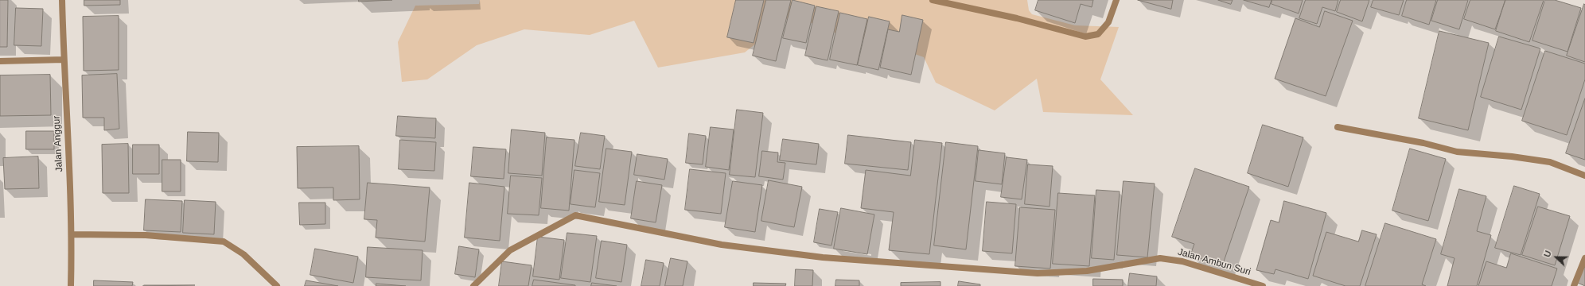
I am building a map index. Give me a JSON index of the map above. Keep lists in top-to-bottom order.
{
  "streets": {
    "street": ["Jalan Anggur", "Jalan Ambun Suri"]
  },
  "north": "left"
}
